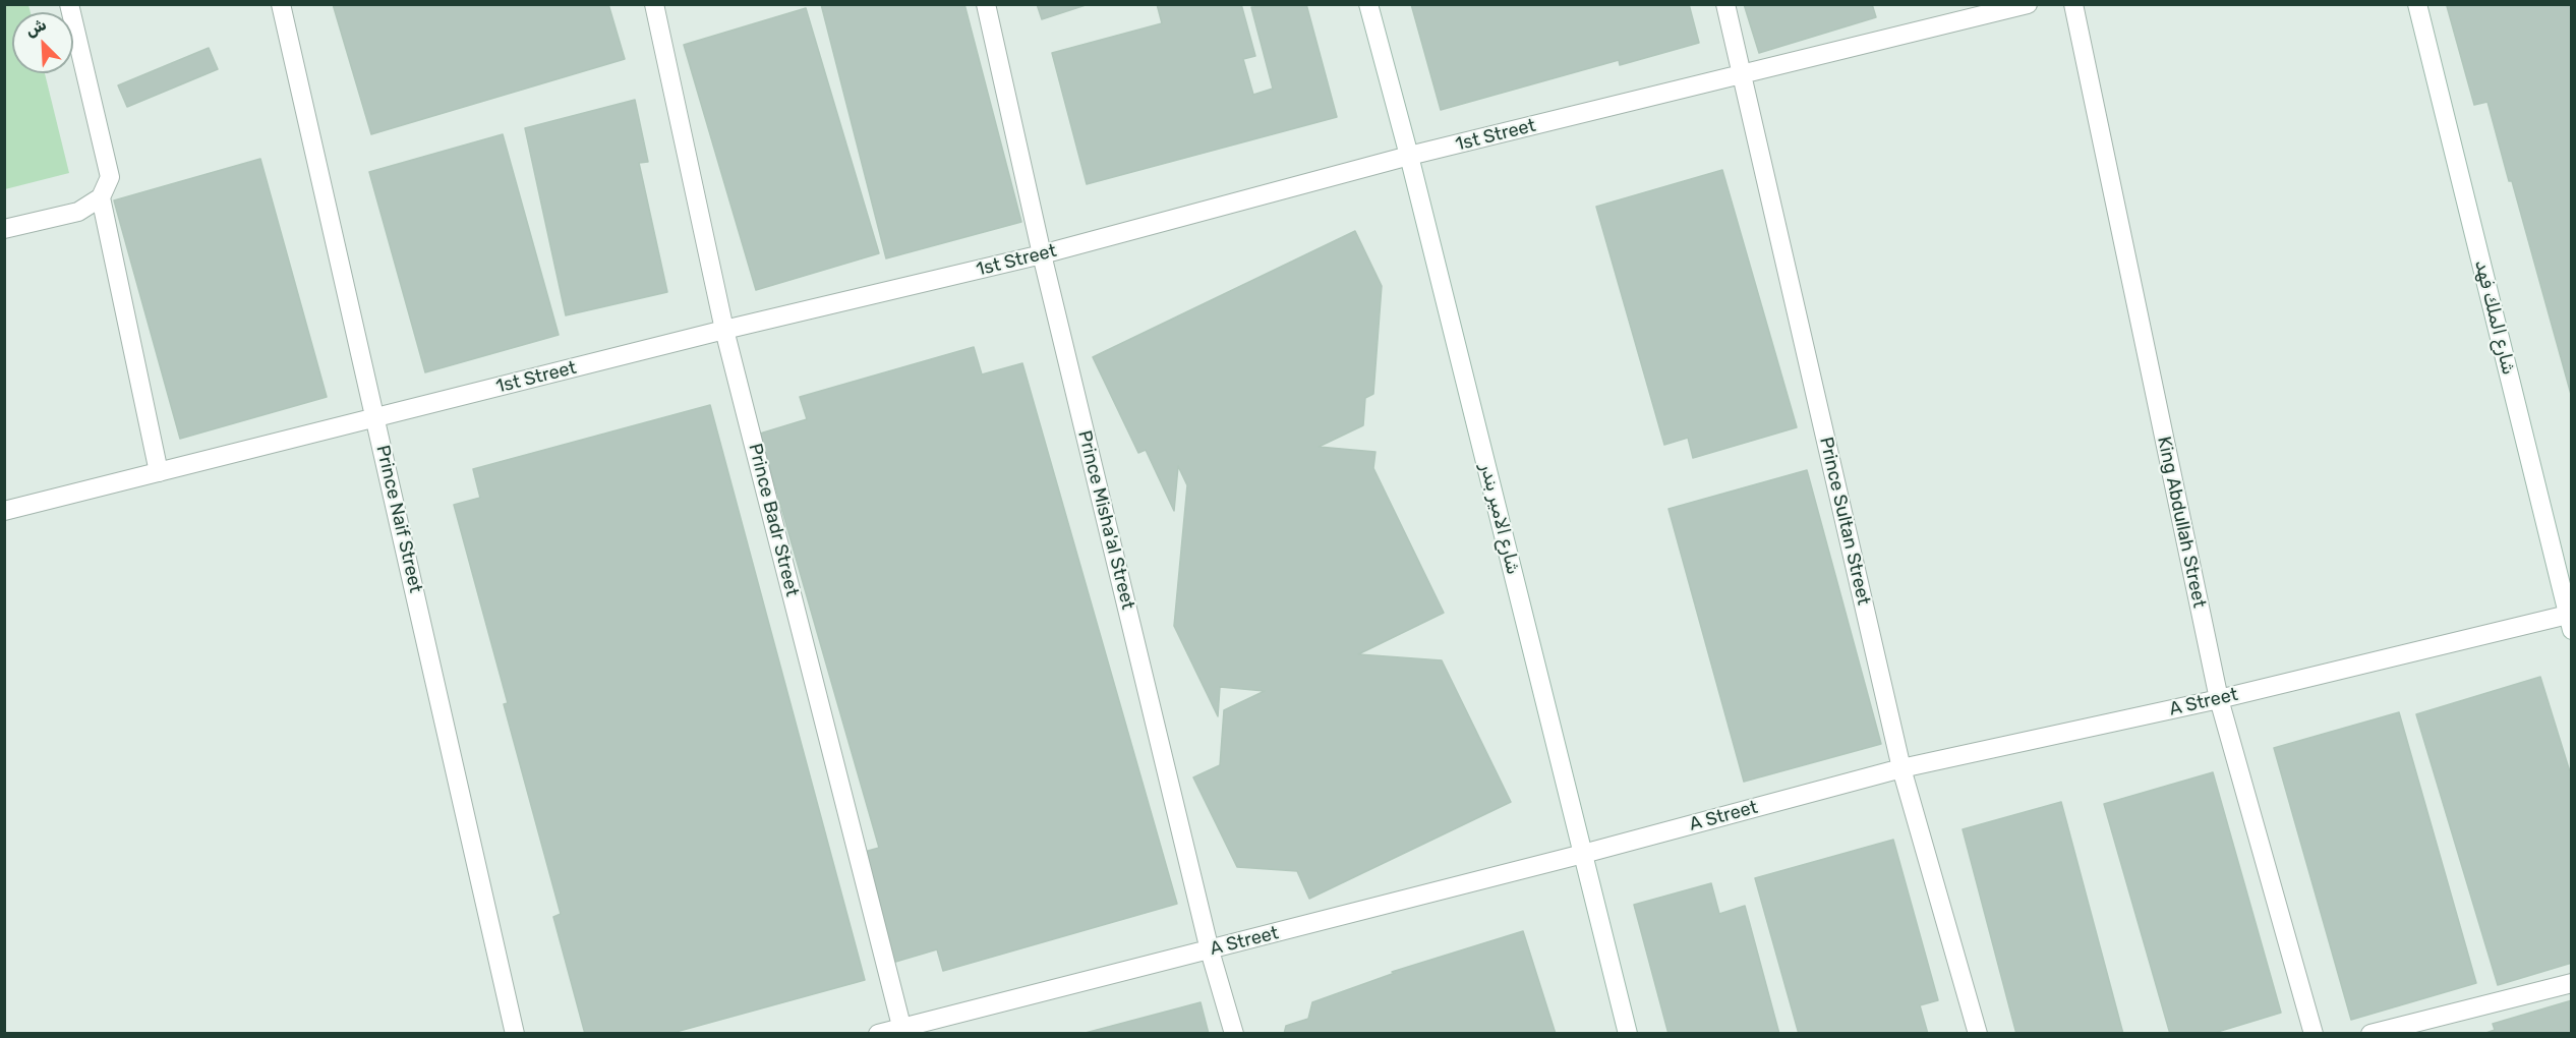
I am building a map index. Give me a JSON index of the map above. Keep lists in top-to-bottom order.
{
  "streets": {
    "street": [
      "1st Street",
      "شارع الملك فهد",
      "Prince Naif Street",
      "شارع الامير بندر",
      "Prince Badr Street",
      "Prince Misha'al Street",
      "Prince Sultan Street",
      "King Abdullah Street",
      "A Street"
    ]
  },
  "crossings": [
    ["1st Street", "Prince Naif Street"],
    ["1st Street", "شارع الامير بندر"],
    ["1st Street", "Prince Badr Street"],
    ["1st Street", "Prince Misha'al Street"],
    ["1st Street", "Prince Sultan Street"],
    ["شارع الملك فهد", "A Street"],
    ["شارع الامير بندر", "A Street"],
    ["Prince Badr Street", "A Street"],
    ["Prince Misha'al Street", "A Street"],
    ["Prince Sultan Street", "A Street"],
    ["King Abdullah Street", "A Street"]
  ],
  "north": "top left"
}
